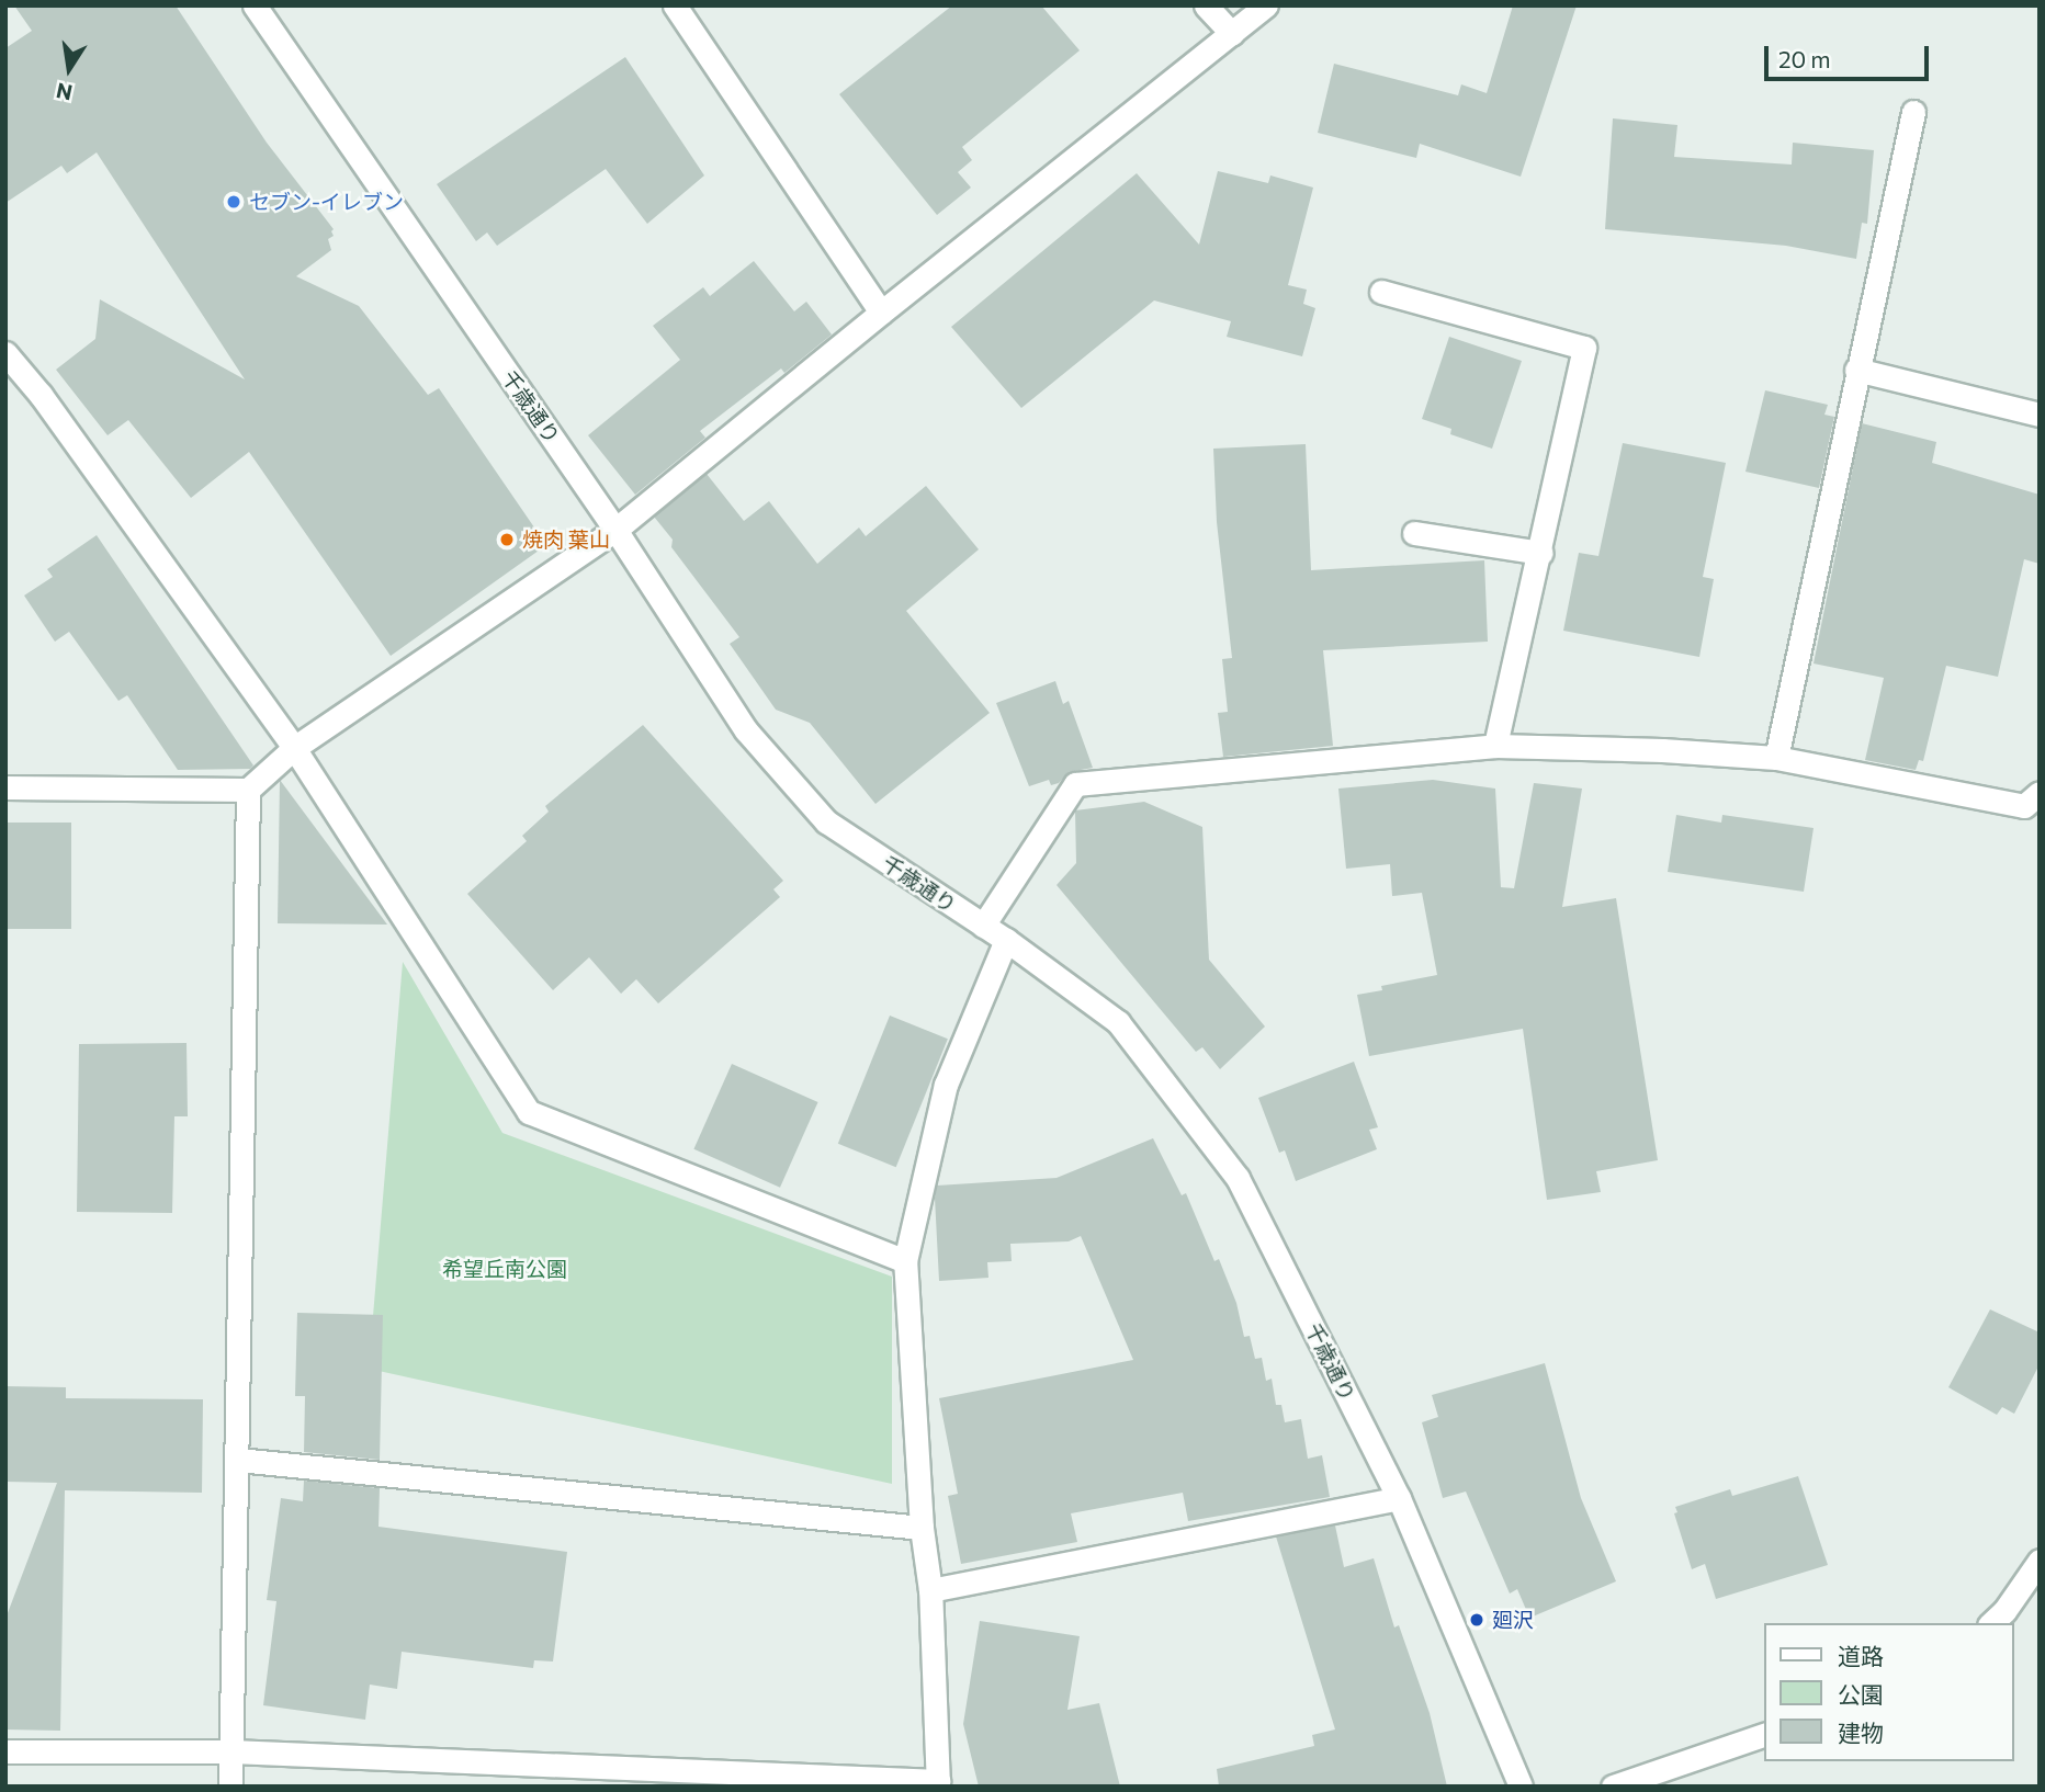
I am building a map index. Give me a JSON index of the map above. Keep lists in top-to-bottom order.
{
  "streets": {
    "street": ["千歳通り"]
  },
  "parks": ["希望丘南公園"],
  "places": ["セブン-イレブン", "焼肉 葉山", "廻沢"],
  "legend": ["道路", "公園", "建物"],
  "scale_bar": "20 m",
  "north": "bottom"
}
